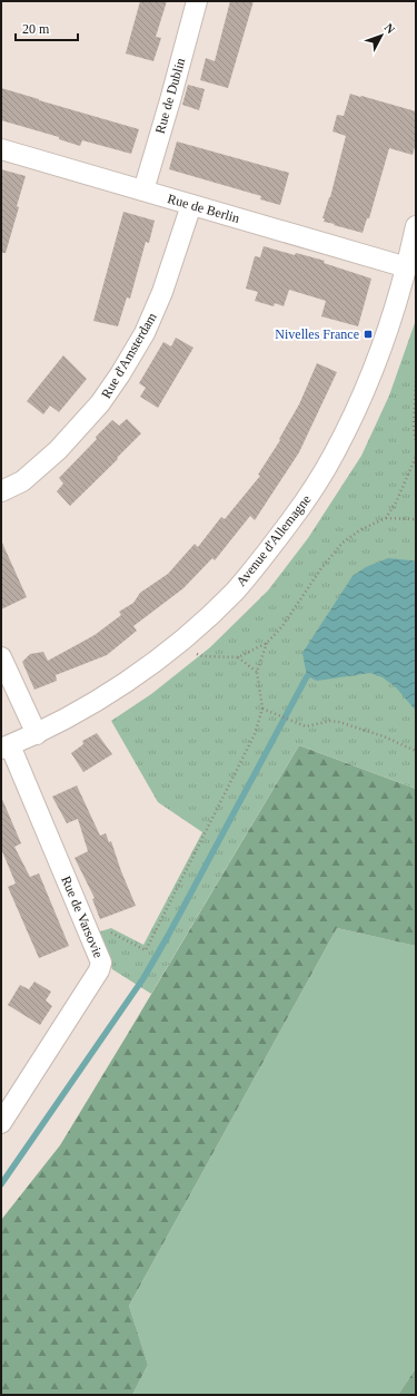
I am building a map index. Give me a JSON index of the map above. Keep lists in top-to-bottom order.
{
  "streets": {
    "street": [
      "Rue de Dublin",
      "Rue de Berlin",
      "Rue d'Amsterdam",
      "Avenue d'Allemagne",
      "Rue de Varsovie"
    ]
  },
  "crossings": [
    ["Rue de Dublin", "Rue de Berlin"],
    ["Rue de Berlin", "Rue d'Amsterdam"],
    ["Rue de Berlin", "Avenue d'Allemagne"],
    ["Avenue d'Allemagne", "Rue de Varsovie"]
  ],
  "places": {
    "transit": ["Nivelles France"]
  },
  "scale_bar": "20 m",
  "north": "top right"
}
